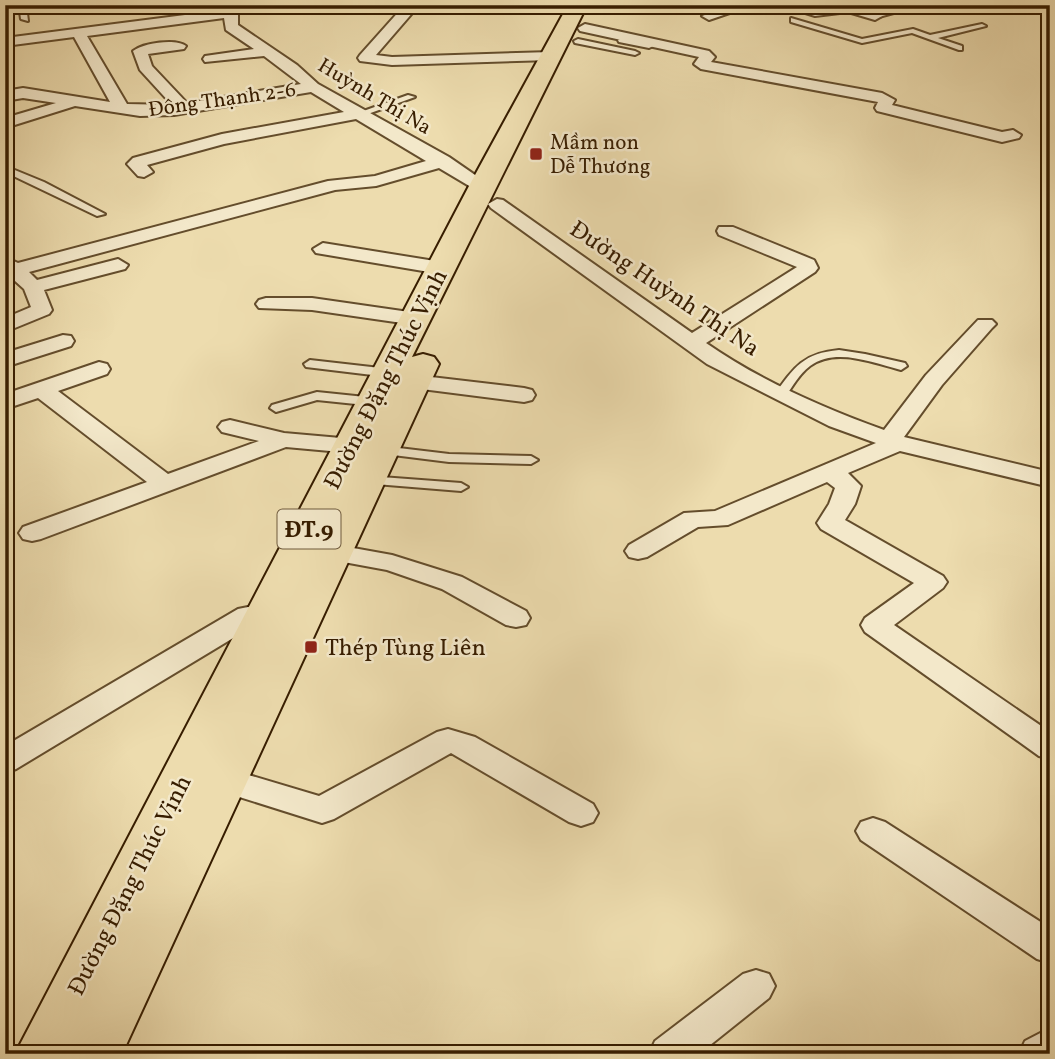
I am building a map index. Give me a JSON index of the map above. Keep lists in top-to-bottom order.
{
  "streets": {
    "main road": ["Đường Đặng Thúc Vịnh", "ĐT.9"],
    "street": ["Huỳnh Thị Na", "Đông Thạnh 2-6", "Đường Huỳnh Thị Na"]
  },
  "crossings": [
    ["Huỳnh Thị Na", "Đông Thạnh 2-6"],
    ["Huỳnh Thị Na", "Đường Huỳnh Thị Na"],
    ["Huỳnh Thị Na", "Đường Đặng Thúc Vịnh"],
    ["Đường Huỳnh Thị Na", "Đường Đặng Thúc Vịnh"]
  ],
  "places": {
    "transit": ["Mầm non Dễ Thương", "Thép Tùng Liên"]
  }
}
